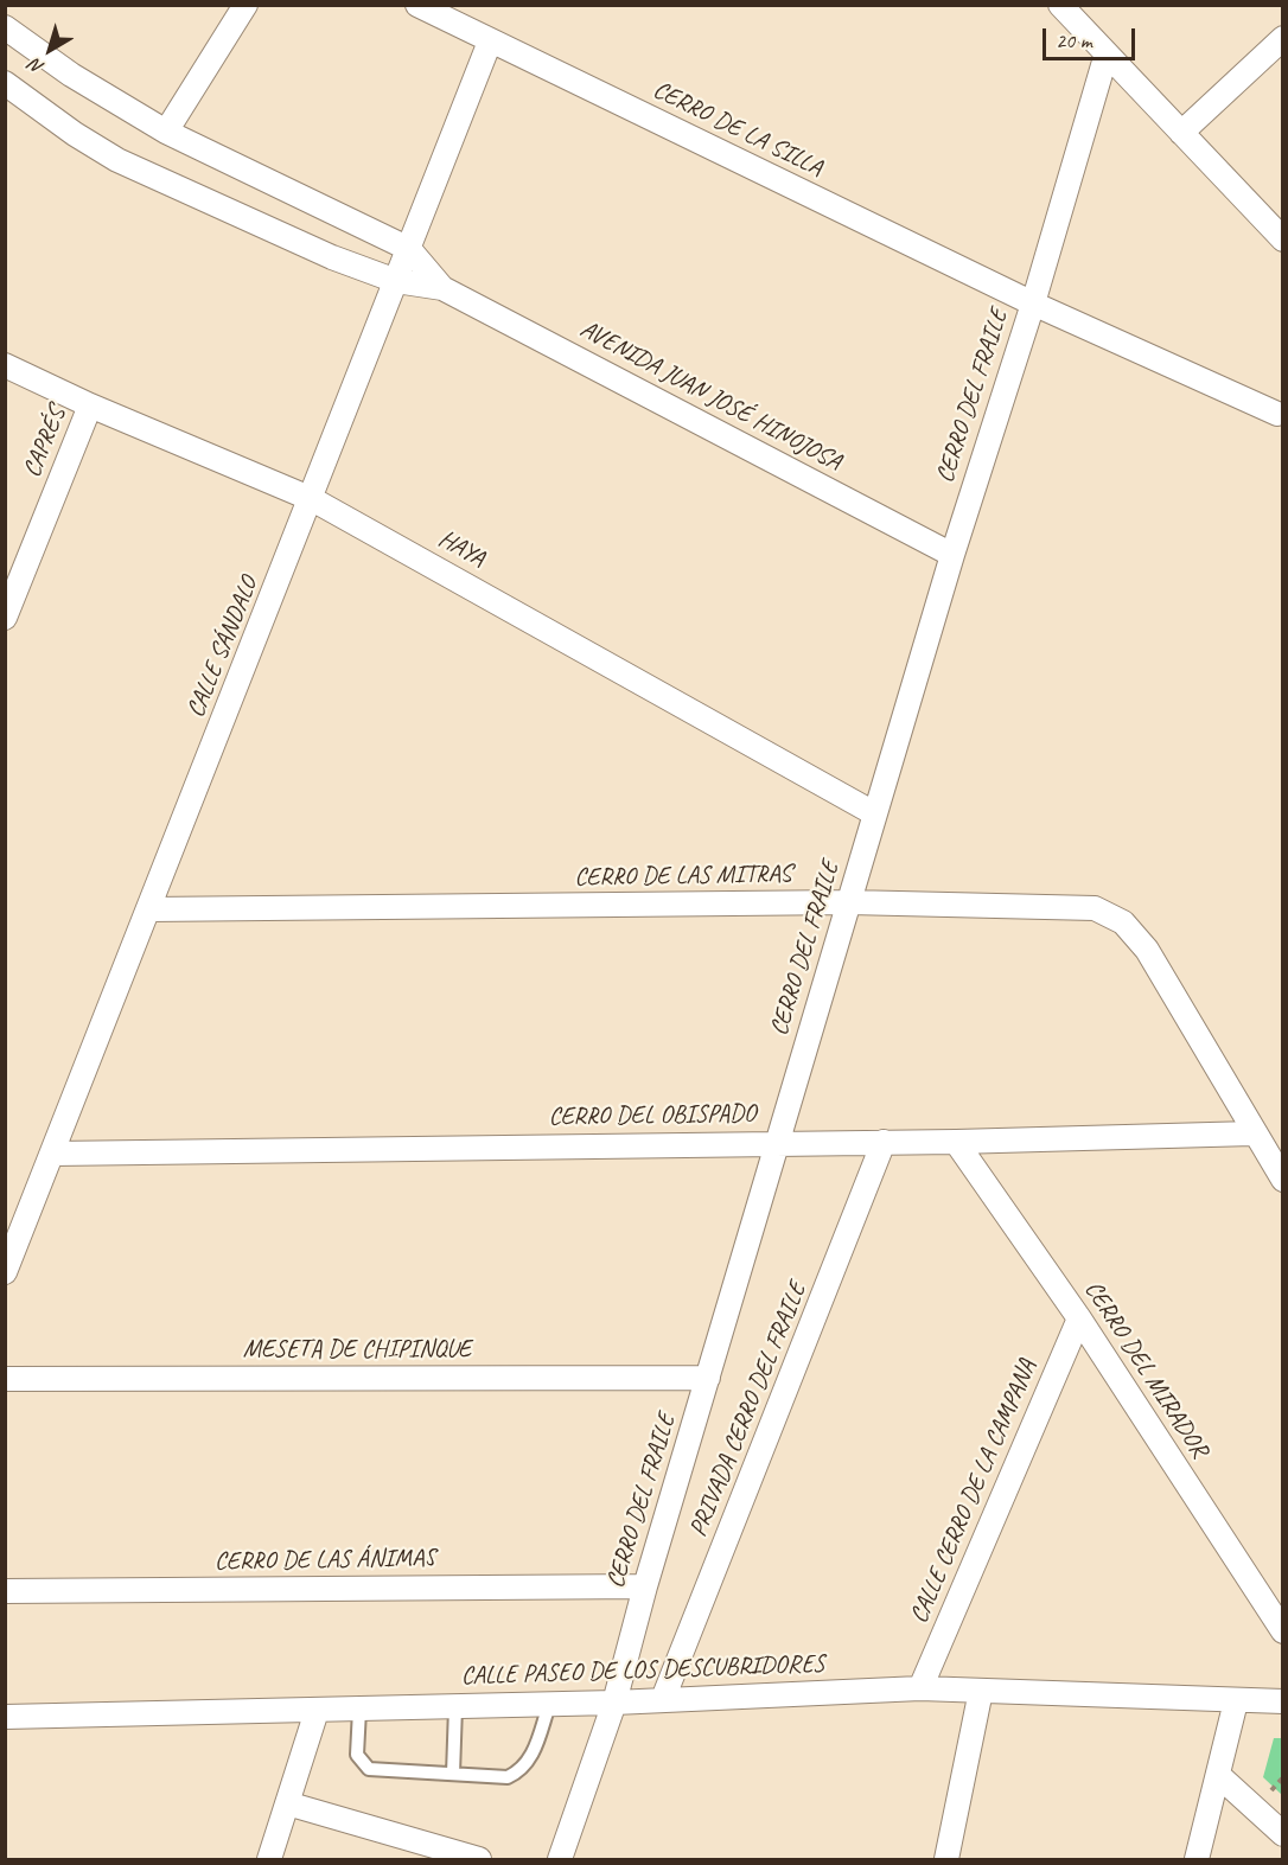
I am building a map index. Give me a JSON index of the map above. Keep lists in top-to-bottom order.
{
  "streets": {
    "street": [
      "CERRO DE LA SILLA",
      "AVENIDA JUAN JOSÉ HINOJOSA",
      "CERRO DEL FRAILE",
      "CAPRÉS",
      "HAYA",
      "CALLE SÁNDALO",
      "CERRO DE LAS MITRAS",
      "CERRO DEL OBISPADO",
      "MESETA DE CHIPINQUE",
      "CERRO DEL MIRADOR",
      "PRIVADA CERRO DEL FRAILE",
      "CALLE CERRO DE LA CAMPANA",
      "CERRO DE LAS ÁNIMAS",
      "CALLE PASEO DE LOS DESCUBRIDORES"
    ]
  },
  "crossings": [
    ["CERRO DE LA SILLA", "CERRO DEL FRAILE"],
    ["CERRO DE LA SILLA", "CALLE SÁNDALO"],
    ["AVENIDA JUAN JOSÉ HINOJOSA", "CERRO DEL FRAILE"],
    ["AVENIDA JUAN JOSÉ HINOJOSA", "CALLE SÁNDALO"],
    ["CERRO DEL FRAILE", "HAYA"],
    ["CERRO DEL FRAILE", "CERRO DE LAS MITRAS"],
    ["CERRO DEL FRAILE", "CERRO DEL OBISPADO"],
    ["CERRO DEL FRAILE", "MESETA DE CHIPINQUE"],
    ["CERRO DEL FRAILE", "CERRO DE LAS ÁNIMAS"],
    ["CERRO DEL FRAILE", "CALLE PASEO DE LOS DESCUBRIDORES"],
    ["CAPRÉS", "HAYA"],
    ["HAYA", "CALLE SÁNDALO"],
    ["CALLE SÁNDALO", "CERRO DE LAS MITRAS"],
    ["CALLE SÁNDALO", "CERRO DEL OBISPADO"],
    ["CERRO DE LAS MITRAS", "CERRO DEL OBISPADO"],
    ["CERRO DEL OBISPADO", "CERRO DEL MIRADOR"],
    ["CERRO DEL OBISPADO", "PRIVADA CERRO DEL FRAILE"],
    ["CERRO DEL MIRADOR", "CALLE CERRO DE LA CAMPANA"],
    ["PRIVADA CERRO DEL FRAILE", "CALLE PASEO DE LOS DESCUBRIDORES"],
    ["CALLE CERRO DE LA CAMPANA", "CALLE PASEO DE LOS DESCUBRIDORES"]
  ],
  "scale_bar": "20 m",
  "north": "bottom left"
}
